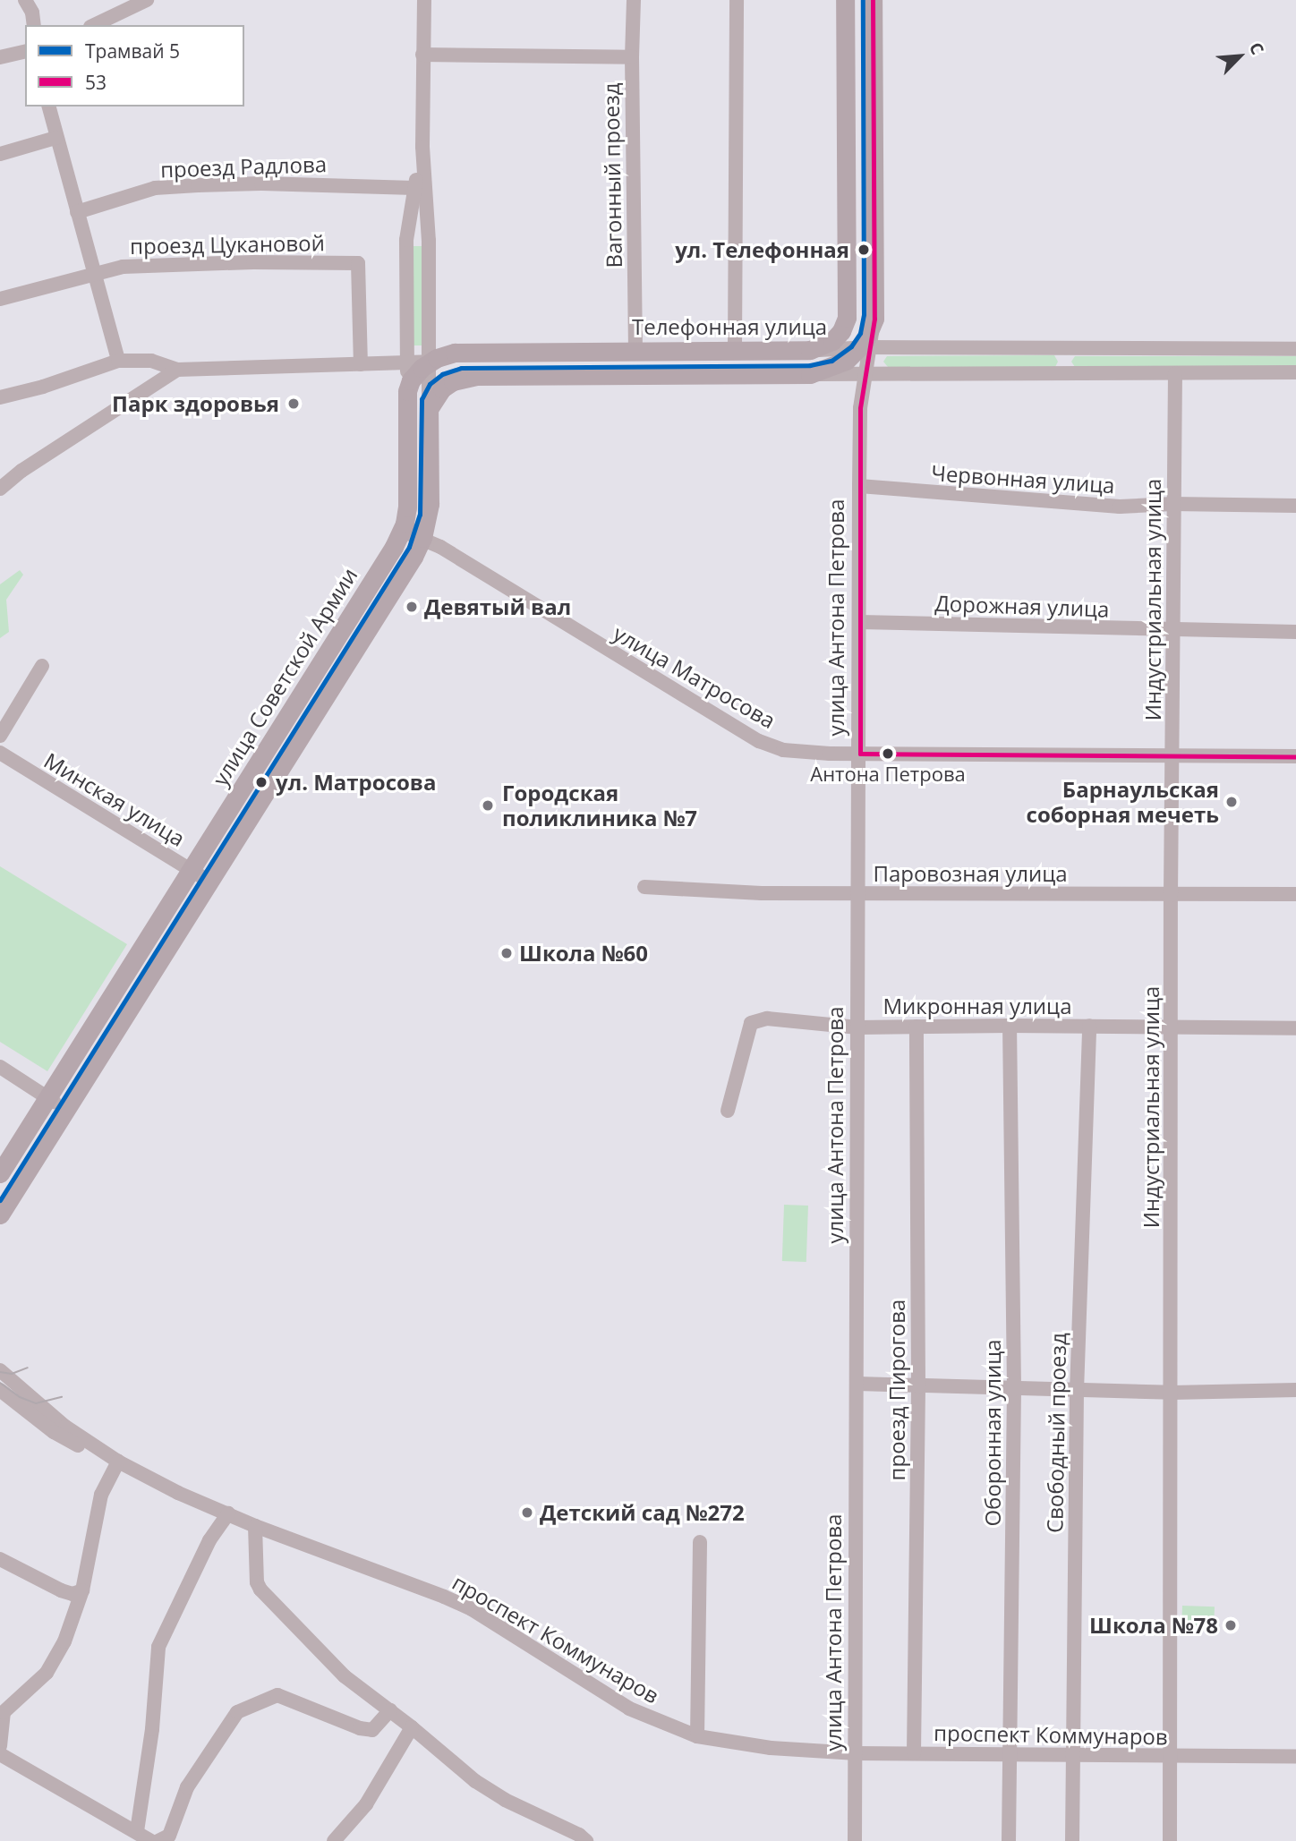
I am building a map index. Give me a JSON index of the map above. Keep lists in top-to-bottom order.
{
  "streets": {
    "main road": ["Телефонная улица", "улица Антона Петрова", "улица Советской Армии"],
    "street": [
      "проезд Радлова",
      "Вагонный проезд",
      "проезд Цукановой",
      "Червонная улица",
      "Индустриальная улица",
      "Дорожная улица",
      "улица Матросова",
      "Минская улица",
      "Паровозная улица",
      "Микронная улица",
      "проезд Пирогова",
      "Оборонная улица",
      "Свободный проезд",
      "проспект Коммунаров"
    ]
  },
  "crossings": [
    ["проезд Радлова", "улица Советской Армии"],
    ["Вагонный проезд", "Телефонная улица"],
    ["проезд Цукановой", "Телефонная улица"],
    ["Телефонная улица", "Индустриальная улица"],
    ["Телефонная улица", "улица Антона Петрова"],
    ["Телефонная улица", "улица Советской Армии"],
    ["Червонная улица", "Индустриальная улица"],
    ["Червонная улица", "улица Антона Петрова"],
    ["Индустриальная улица", "Дорожная улица"],
    ["Индустриальная улица", "улица Матросова"],
    ["Индустриальная улица", "Паровозная улица"],
    ["Индустриальная улица", "Микронная улица"],
    ["Индустриальная улица", "проспект Коммунаров"],
    ["Дорожная улица", "улица Антона Петрова"],
    ["улица Антона Петрова", "улица Матросова"],
    ["улица Антона Петрова", "Паровозная улица"],
    ["улица Антона Петрова", "Микронная улица"],
    ["улица Антона Петрова", "проспект Коммунаров"],
    ["улица Советской Армии", "улица Матросова"],
    ["улица Советской Армии", "Минская улица"],
    ["Микронная улица", "проезд Пирогова"],
    ["Микронная улица", "Оборонная улица"],
    ["Микронная улица", "Свободный проезд"],
    ["проезд Пирогова", "проспект Коммунаров"],
    ["Оборонная улица", "проспект Коммунаров"],
    ["Свободный проезд", "проспект Коммунаров"]
  ],
  "places": [
    "ул. Телефонная",
    "Парк здоровья",
    "Девятый вал",
    "Антона Петрова",
    "ул. Матросова",
    "Барнаульская соборная мечеть",
    "Городская поликлиника №7",
    "Школа №60",
    "Детский сад №272",
    "Школа №78"
  ],
  "lines": ["tram line 5", "transit line 53"],
  "legend": ["Трамвай 5", "53"],
  "north": "top right"
}
